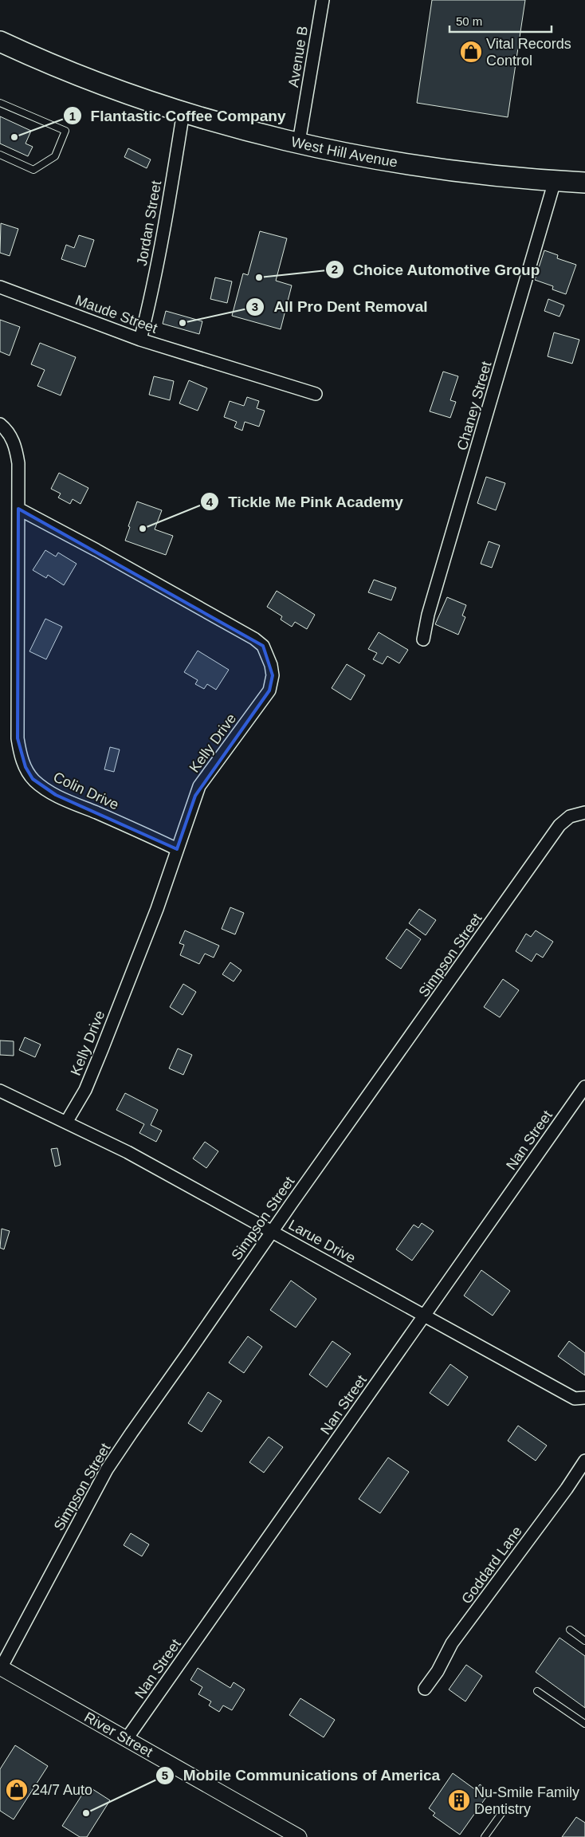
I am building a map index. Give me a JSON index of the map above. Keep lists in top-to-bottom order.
{
  "streets": {
    "highway": ["West Hill Avenue"],
    "street": [
      "Avenue B",
      "Jordan Street",
      "Maude Street",
      "Chaney Street",
      "Kelly Drive",
      "Colin Drive",
      "Simpson Street",
      "Nan Street",
      "Larue Drive",
      "Goddard Lane",
      "River Street"
    ]
  },
  "crossings": [
    ["Avenue B", "West Hill Avenue"],
    ["West Hill Avenue", "Jordan Street"],
    ["West Hill Avenue", "Chaney Street"],
    ["Jordan Street", "Maude Street"],
    ["Kelly Drive", "Colin Drive"],
    ["Kelly Drive", "Larue Drive"],
    ["Simpson Street", "Larue Drive"],
    ["Simpson Street", "River Street"],
    ["Nan Street", "Larue Drive"],
    ["Nan Street", "River Street"]
  ],
  "places": {
    "shop": ["Vital Records Control", "24/7 Auto"],
    "other": [
      "Flantastic Coffee Company",
      "Choice Automotive Group",
      "All Pro Dent Removal",
      "Tickle Me Pink Academy",
      "Mobile Communications of America"
    ],
    "building": ["Nu-Smile Family Dentistry"]
  },
  "scale_bar": "50 m"
}
